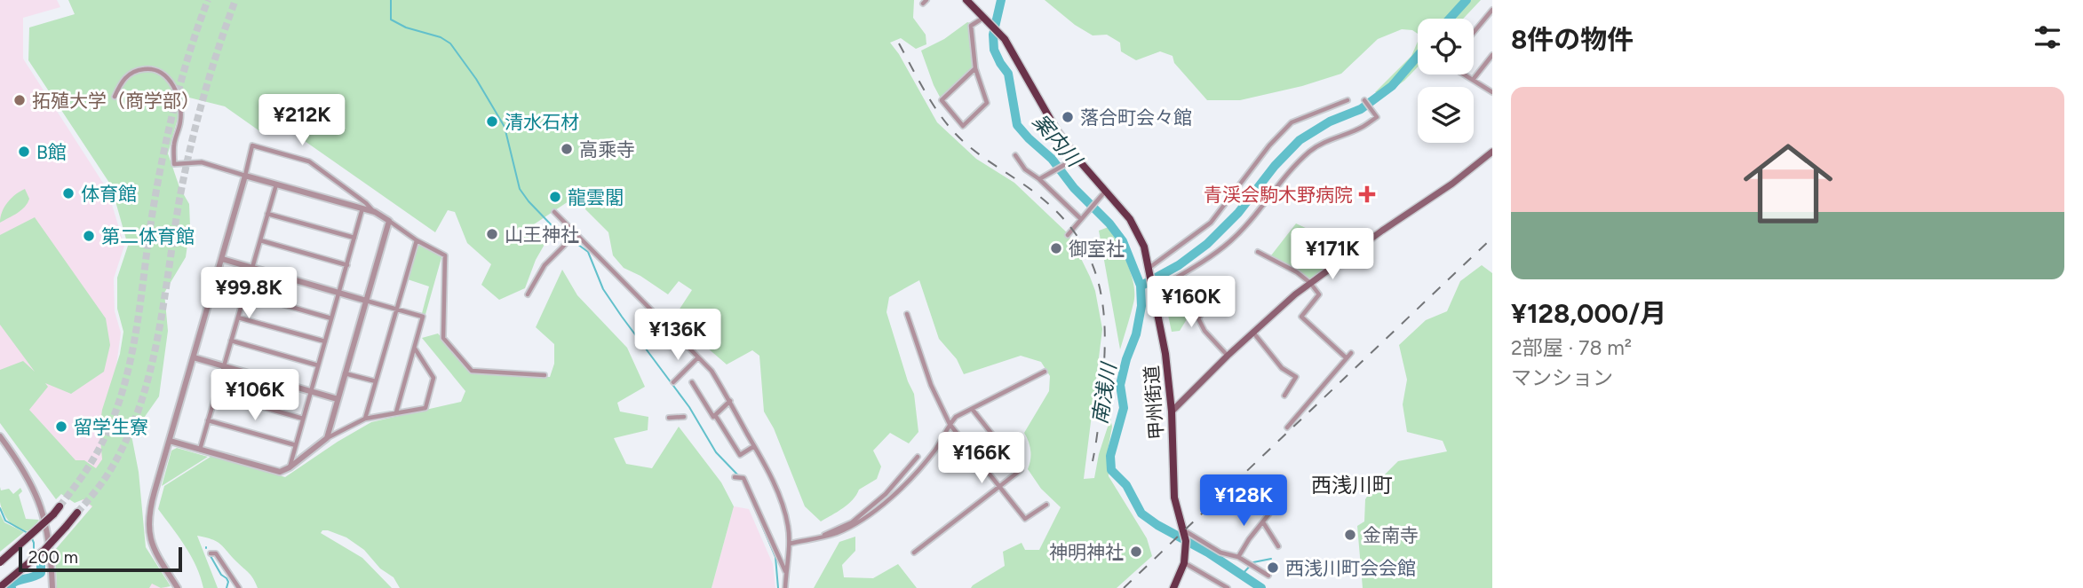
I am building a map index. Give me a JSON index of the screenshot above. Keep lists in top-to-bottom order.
{
  "streets": {
    "highway": ["甲州街道"]
  },
  "districts": ["西浅川町"],
  "water": ["案内川", "南浅川"],
  "places": {
    "other": [
      "拓殖大学（商学部）",
      "落合町会々館",
      "清水石材",
      "高乘寺",
      "B館",
      "体育館",
      "龍雲閣",
      "山王神社",
      "第二体育館",
      "御室社",
      "留学生寮",
      "金南寺",
      "神明神社",
      "西浅川町会会館"
    ],
    "health": ["青渓会駒木野病院"]
  },
  "scale_bar": "200 m",
  "page": {
    "heading": "8件の物件",
    "list": [
      {
        "name": "¥128,000/月",
        "note": "2部屋 · 78 m² · マンション"
      }
    ],
    "price": [
      "¥212K",
      "¥171K",
      "¥99.8K",
      "¥160K",
      "¥136K",
      "¥106K",
      "¥166K",
      "¥128K"
    ],
    "scale": "200 m"
  }
}
